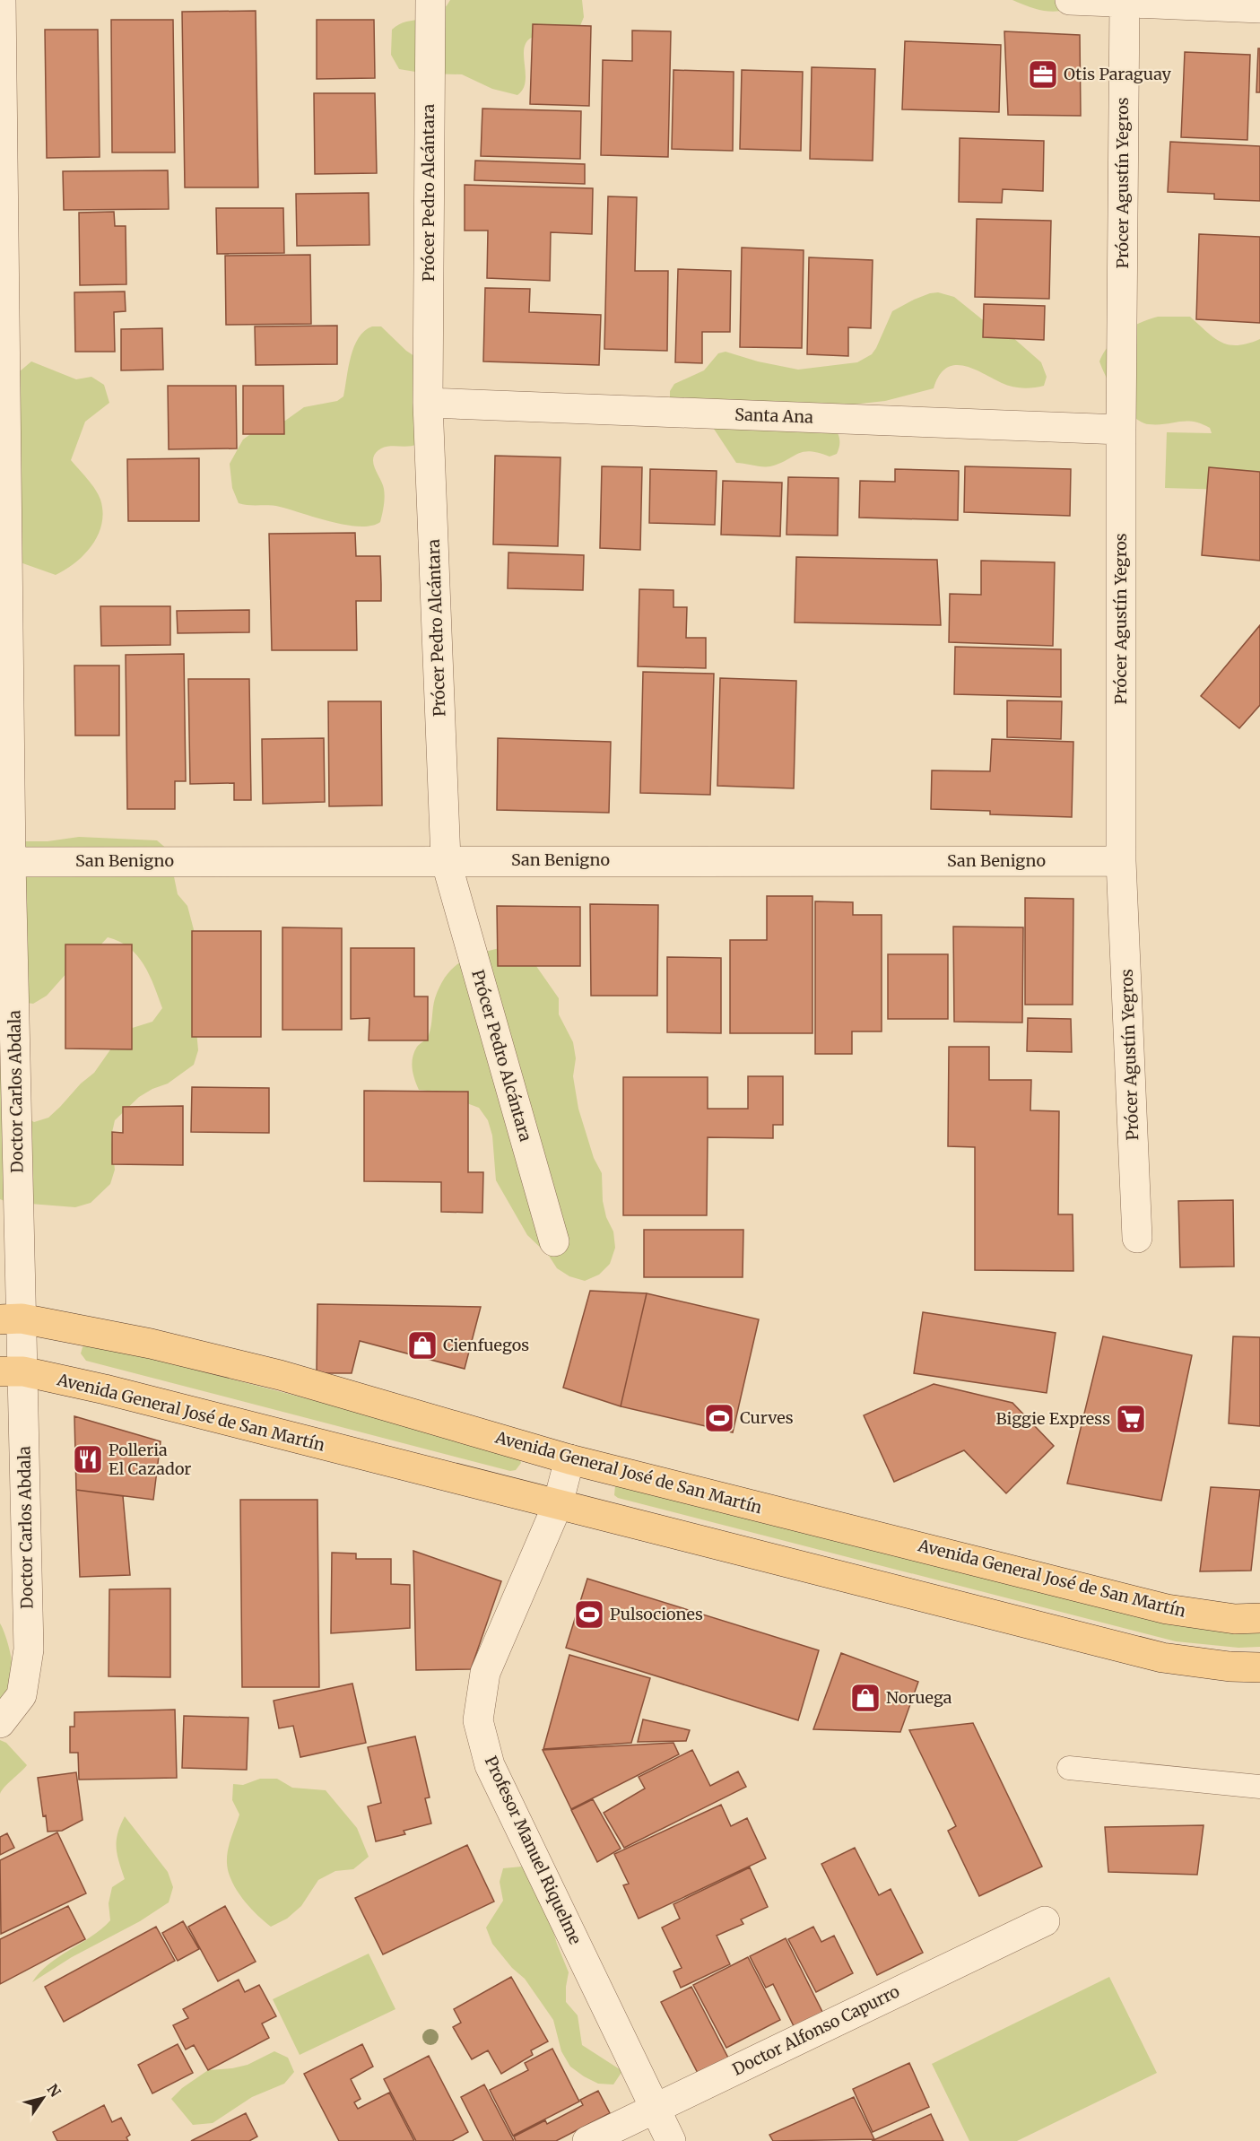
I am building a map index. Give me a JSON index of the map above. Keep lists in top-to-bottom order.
{
  "streets": {
    "main road": ["Avenida General José de San Martín"],
    "street": [
      "Prócer Agustín Yegros",
      "Prócer Pedro Alcántara",
      "Santa Ana",
      "San Benigno",
      "Doctor Carlos Abdala",
      "Profesor Manuel Riquelme",
      "Doctor Alfonso Capurro"
    ]
  },
  "crossings": [
    ["Prócer Agustín Yegros", "Santa Ana"],
    ["Prócer Agustín Yegros", "San Benigno"],
    ["Prócer Pedro Alcántara", "Santa Ana"],
    ["Prócer Pedro Alcántara", "San Benigno"],
    ["San Benigno", "Doctor Carlos Abdala"],
    ["Doctor Carlos Abdala", "Avenida General José de San Martín"],
    ["Avenida General José de San Martín", "Profesor Manuel Riquelme"],
    ["Profesor Manuel Riquelme", "Doctor Alfonso Capurro"]
  ],
  "places": {
    "office": ["Otis Paraguay"],
    "shop": ["Cienfuegos", "Noruega"],
    "sports": ["Curves", "Pulsociones"],
    "supermarket": ["Biggie Express"],
    "restaurant": ["Polleria El Cazador"]
  },
  "north": "top right"
}
